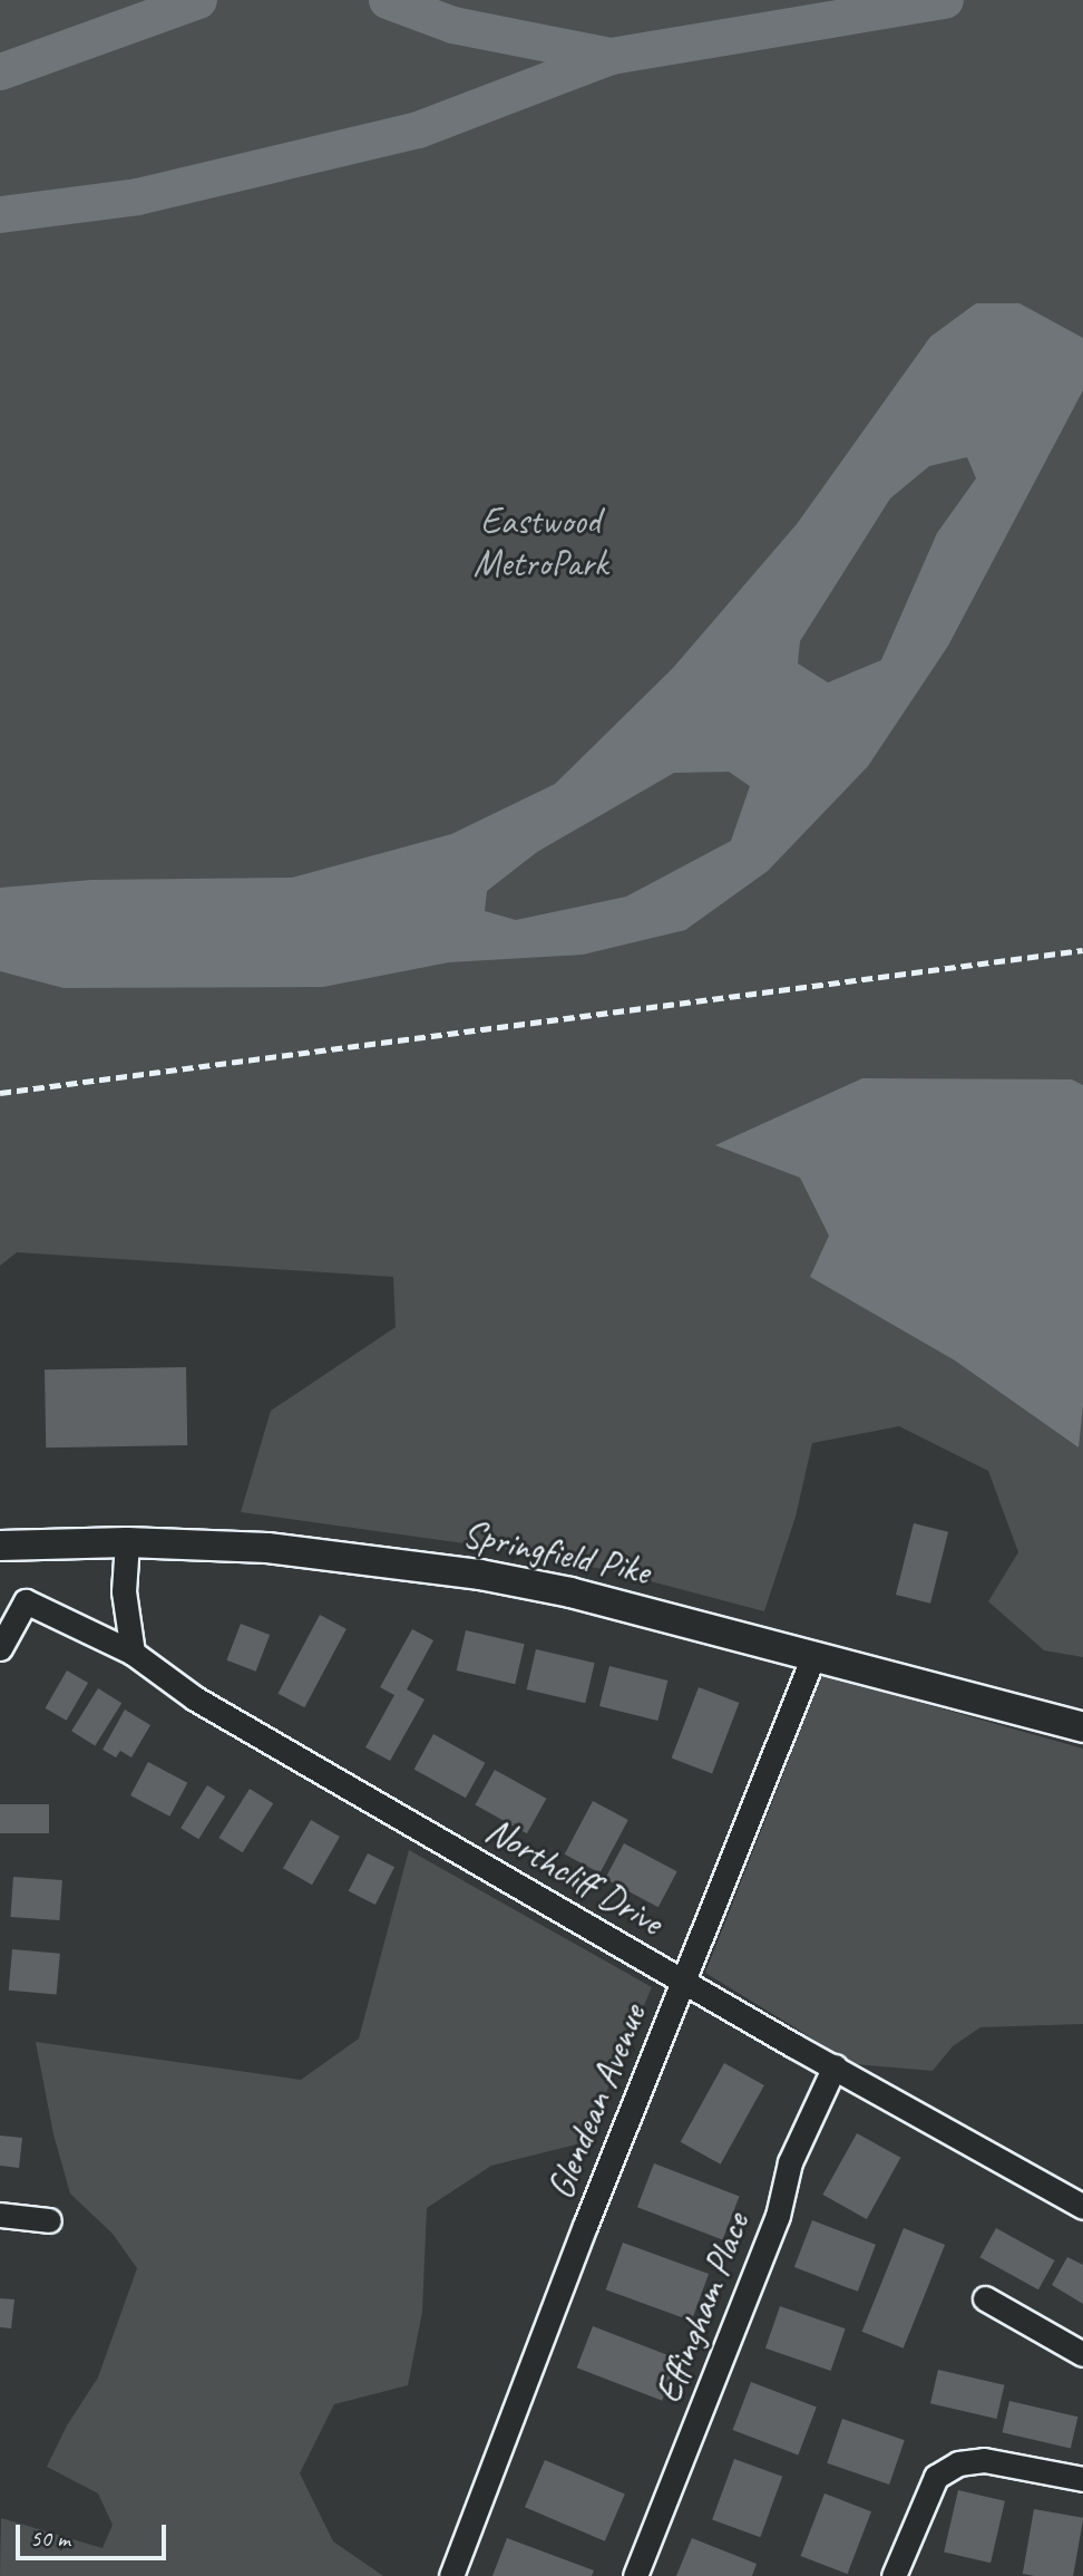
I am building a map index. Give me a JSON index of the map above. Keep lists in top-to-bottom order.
{
  "streets": {
    "main road": ["Springfield Pike"],
    "street": ["Northcliff Drive", "Glendean Avenue", "Effingham Place"]
  },
  "crossings": [
    ["Springfield Pike", "Glendean Avenue"],
    ["Northcliff Drive", "Glendean Avenue"],
    ["Northcliff Drive", "Effingham Place"]
  ],
  "parks": ["Eastwood MetroPark"],
  "scale_bar": "50 m"
}
